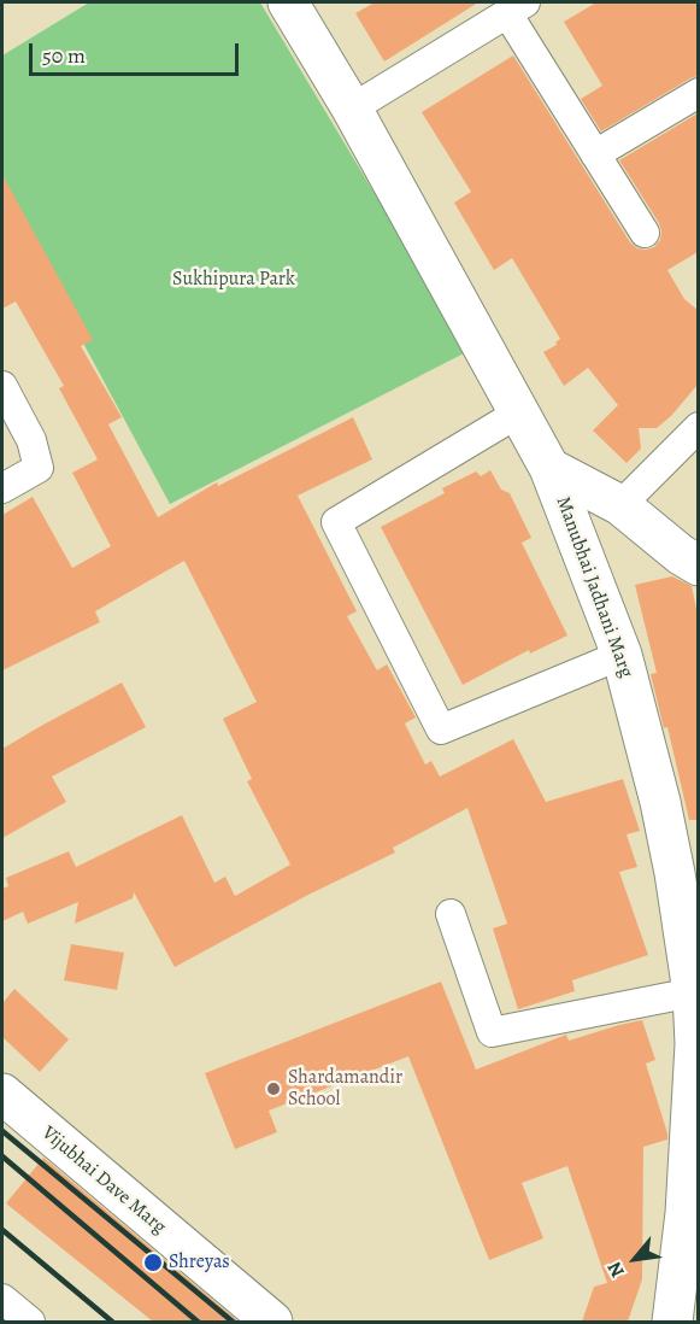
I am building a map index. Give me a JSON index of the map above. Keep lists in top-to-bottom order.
{
  "streets": {
    "street": ["Manubhai Jadhani Marg", "Vijubhai Dave Marg"]
  },
  "parks": ["Sukhipura Park"],
  "places": ["Shardamandir School", "Shreyas"],
  "scale_bar": "50 m",
  "north": "bottom left"
}
